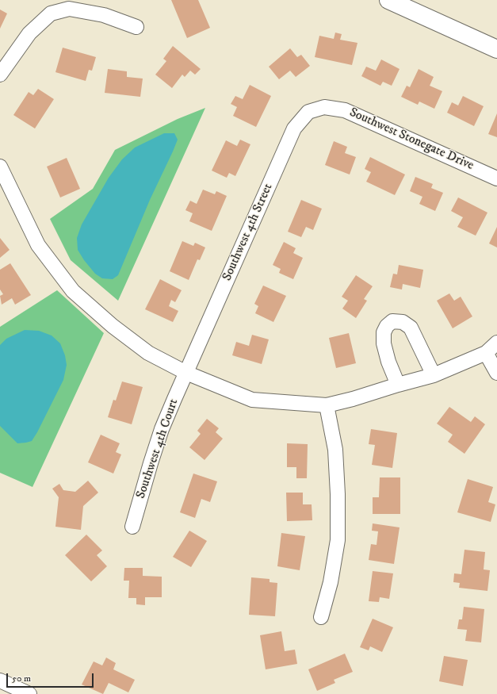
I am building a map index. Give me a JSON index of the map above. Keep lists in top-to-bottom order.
{
  "streets": {
    "street": ["Southwest Stonegate Drive", "Southwest 4th Street", "Southwest 4th Court"]
  },
  "crossings": [
    ["Southwest Stonegate Drive", "Southwest 4th Street"],
    ["Southwest 4th Street", "Southwest 4th Court"]
  ],
  "scale_bar": "50 m"
}
